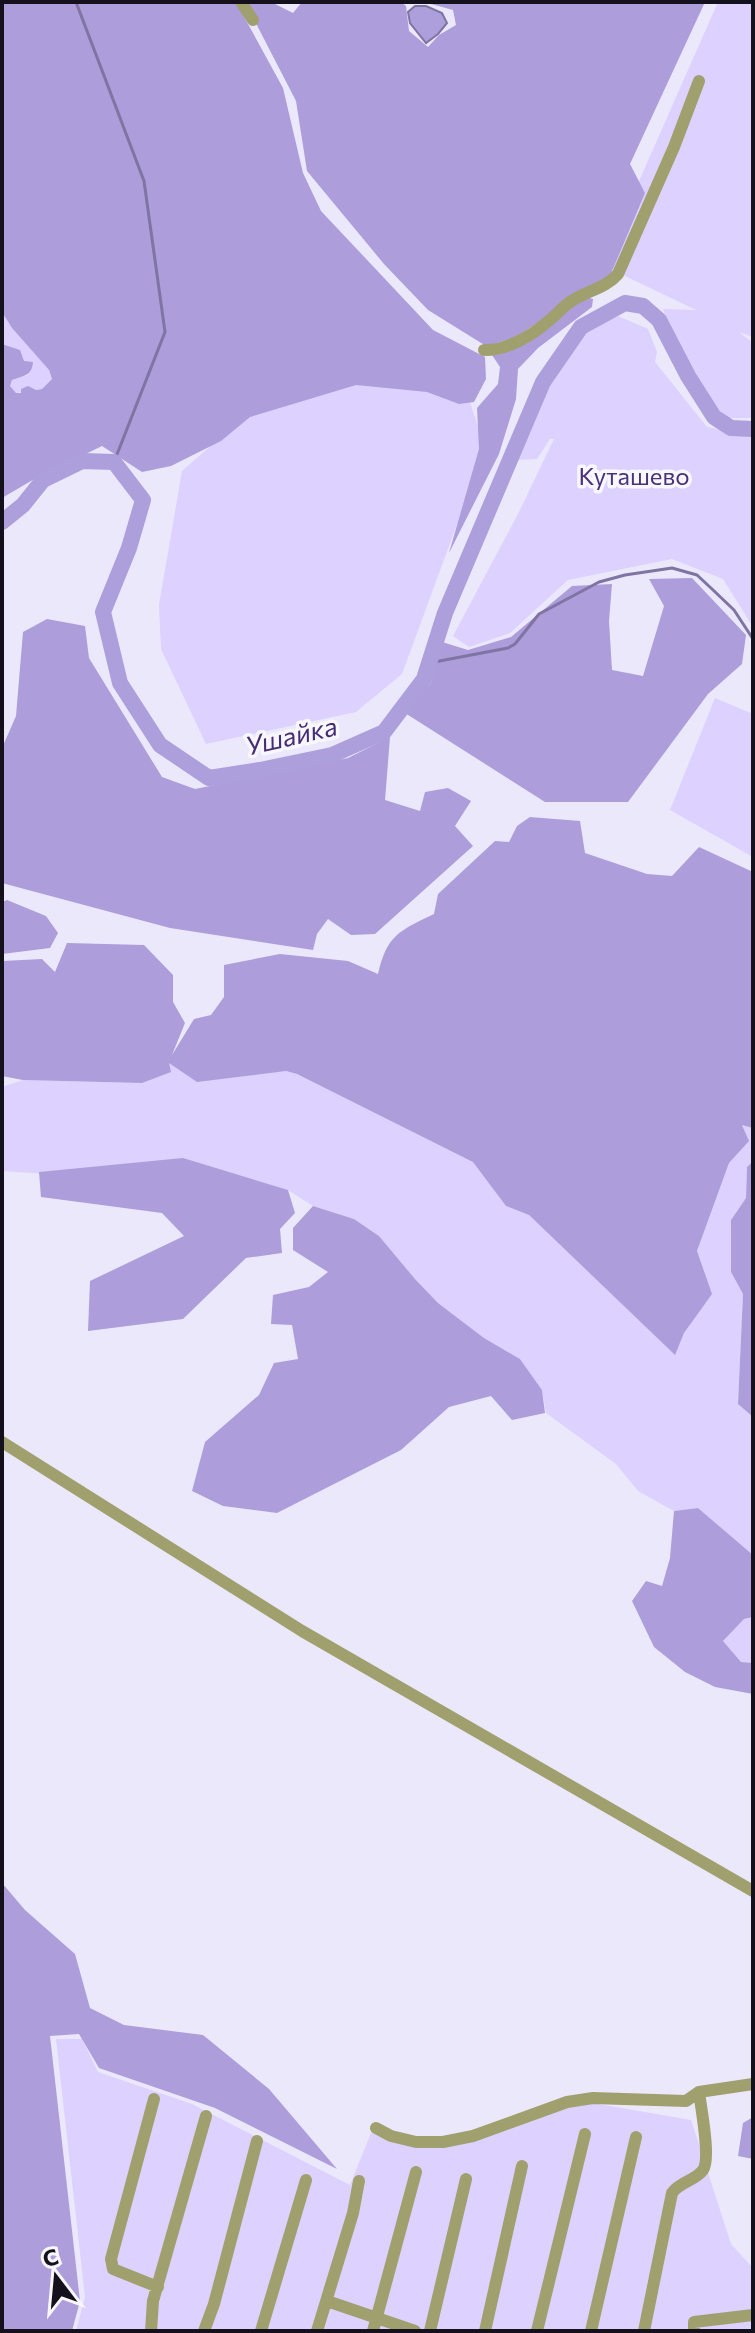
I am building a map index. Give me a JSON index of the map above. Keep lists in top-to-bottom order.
{
  "water": ["Ушайка"],
  "parks": ["Куташево"],
  "north": "top"
}
